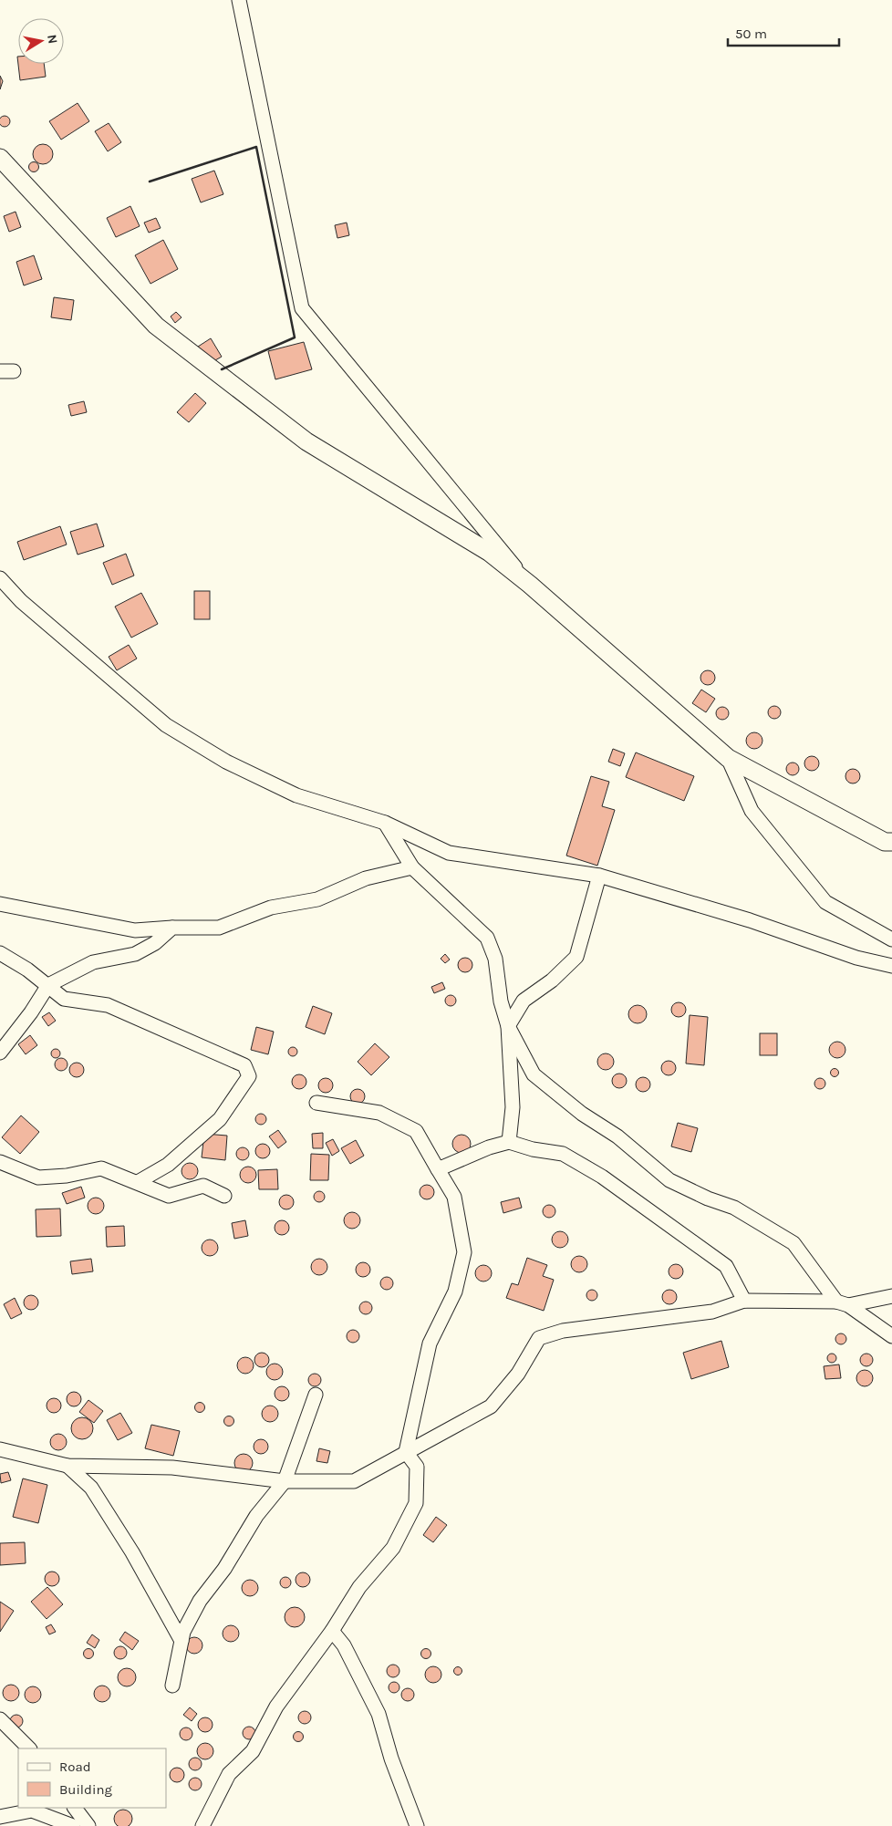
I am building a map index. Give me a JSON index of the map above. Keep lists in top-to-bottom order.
{
  "legend": ["Road", "Building"],
  "scale_bar": "50 m",
  "north": "right"
}
